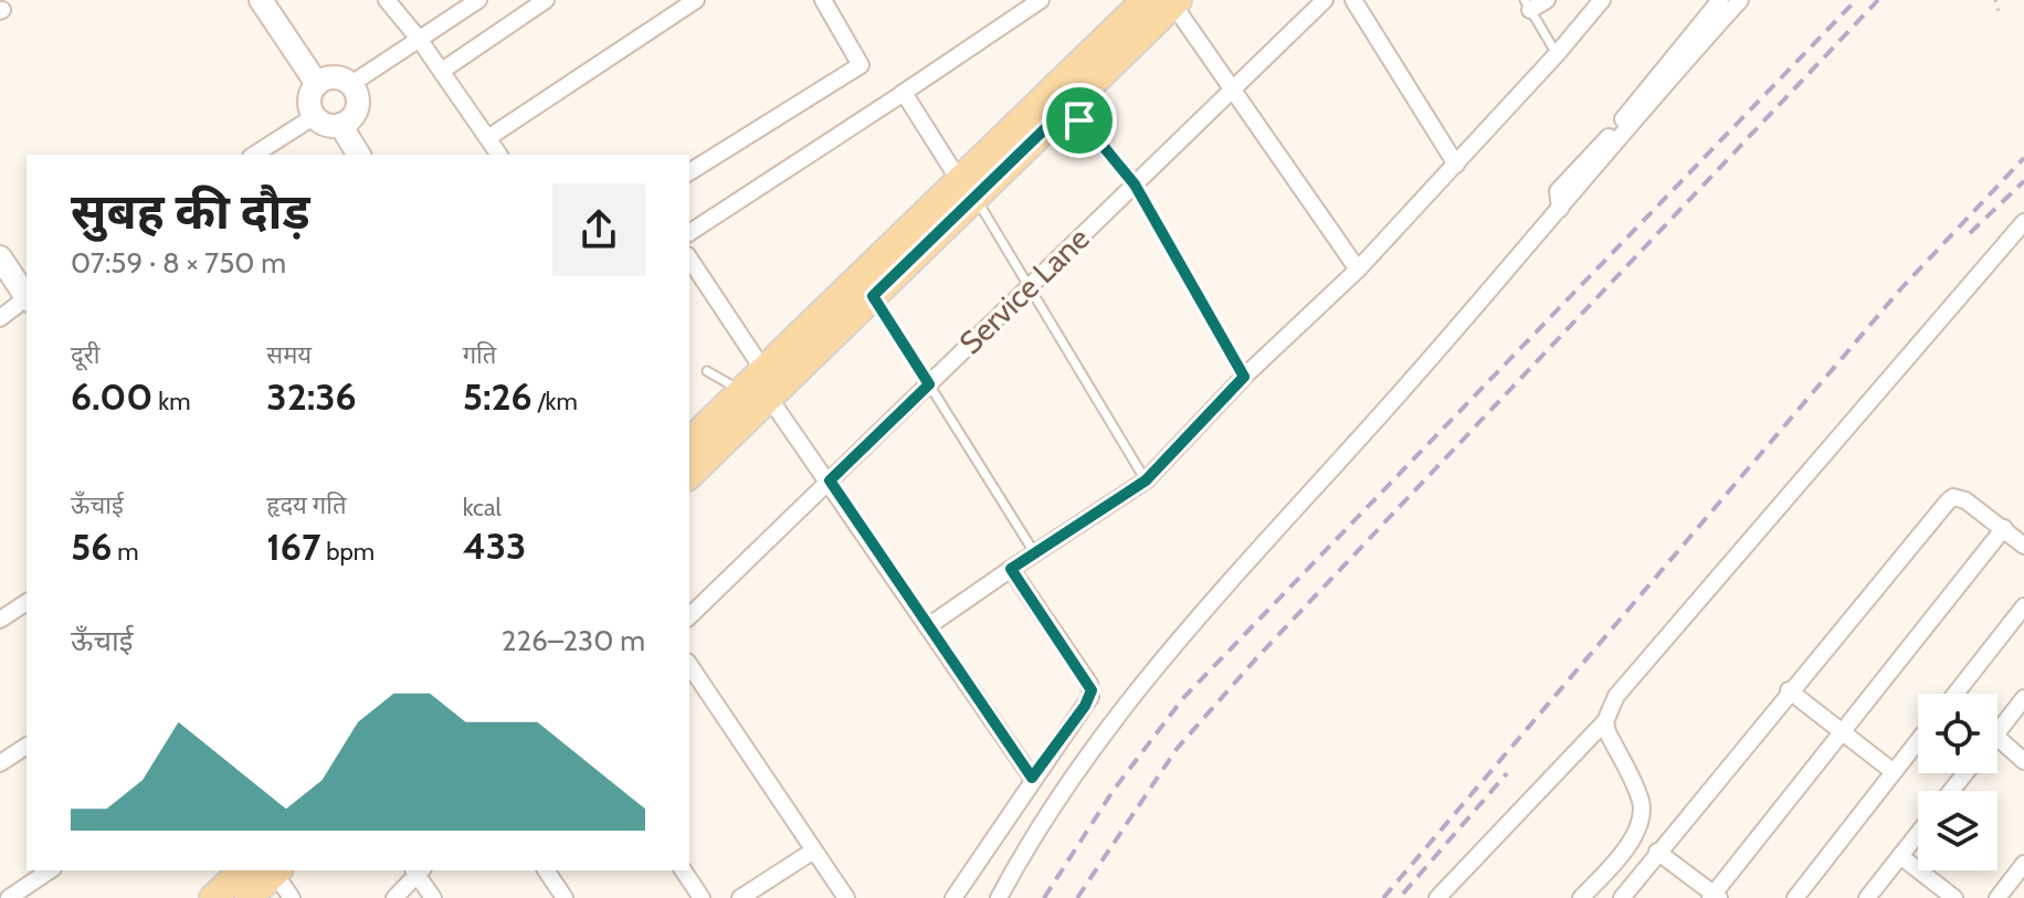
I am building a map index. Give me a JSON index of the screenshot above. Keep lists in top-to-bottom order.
{
  "streets": {
    "street": ["Service Lane"]
  },
  "page": {
    "heading": ["सुबह की दौड़", "07:59 · 8 × 750 m"],
    "stats": [
      ["दूरी", "6.00 km"],
      ["समय", "32:36"],
      ["गति", "5:26 /km"],
      ["ऊँचाई", "56 m"],
      ["हृदय गति", "167 bpm"],
      ["kcal", "433"]
    ],
    "chart": ["ऊँचाई", "226–230 m"]
  }
}
